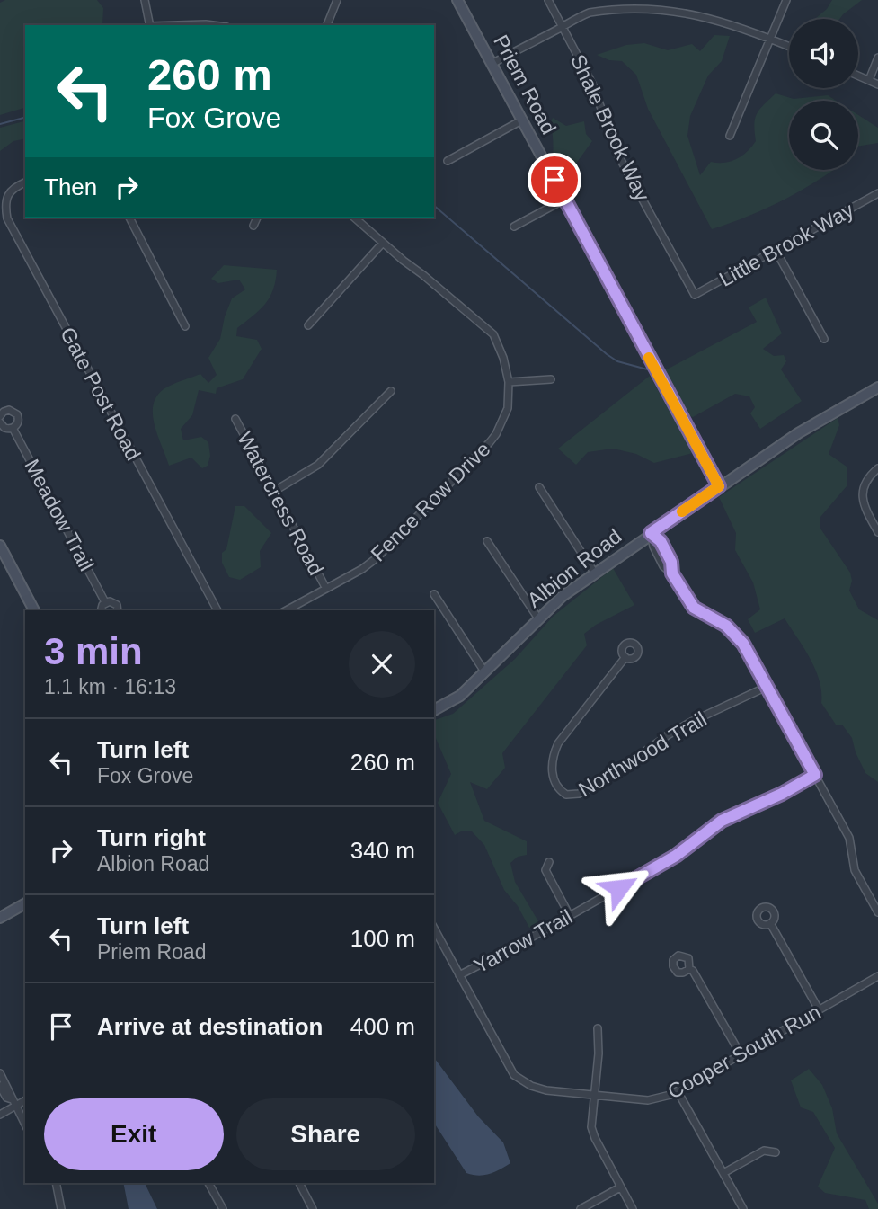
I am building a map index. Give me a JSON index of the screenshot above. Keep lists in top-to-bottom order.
{
  "streets": {
    "street": [
      "Priem Road",
      "Shale Brook Way",
      "Little Brook Way",
      "Gate Post Road",
      "Fence Row Drive",
      "Watercress Road",
      "Meadow Trail",
      "Albion Road",
      "Northwood Trail",
      "Yarrow Trail",
      "Cooper South Run"
    ]
  },
  "crossings": [
    ["Priem Road", "Albion Road"],
    ["Shale Brook Way", "Little Brook Way"],
    ["Fence Row Drive", "Watercress Road"],
    ["Yarrow Trail", "Cooper South Run"]
  ],
  "page": {
    "turn": ["260 m", "Fox Grove"],
    "then": "Then",
    "heading": ["3 min", "1.1 km · 16:13"],
    "list": [
      {
        "name": "Turn left",
        "note": "Fox Grove",
        "value": "260 m"
      },
      {
        "name": "Turn right",
        "note": "Albion Road",
        "value": "340 m"
      },
      {
        "name": "Turn left",
        "note": "Priem Road",
        "value": "100 m"
      },
      {
        "name": "Arrive at destination",
        "value": "400 m"
      }
    ],
    "buttons": ["Exit", "Share"]
  }
}
